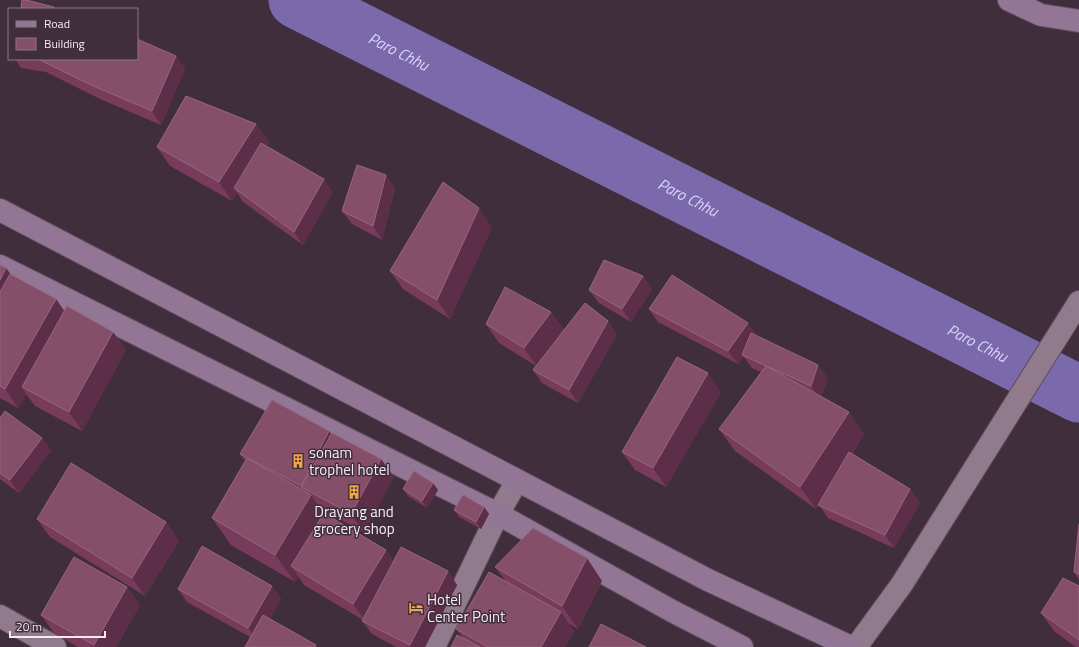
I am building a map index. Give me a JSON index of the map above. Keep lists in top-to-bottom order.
{
  "water": ["Paro Chhu"],
  "places": {
    "building": ["sonam trophel hotel", "Drayang and grocery shop"],
    "hotel": ["Hotel Center Point"]
  },
  "legend": ["Road", "Building"],
  "scale_bar": "20 m"
}
